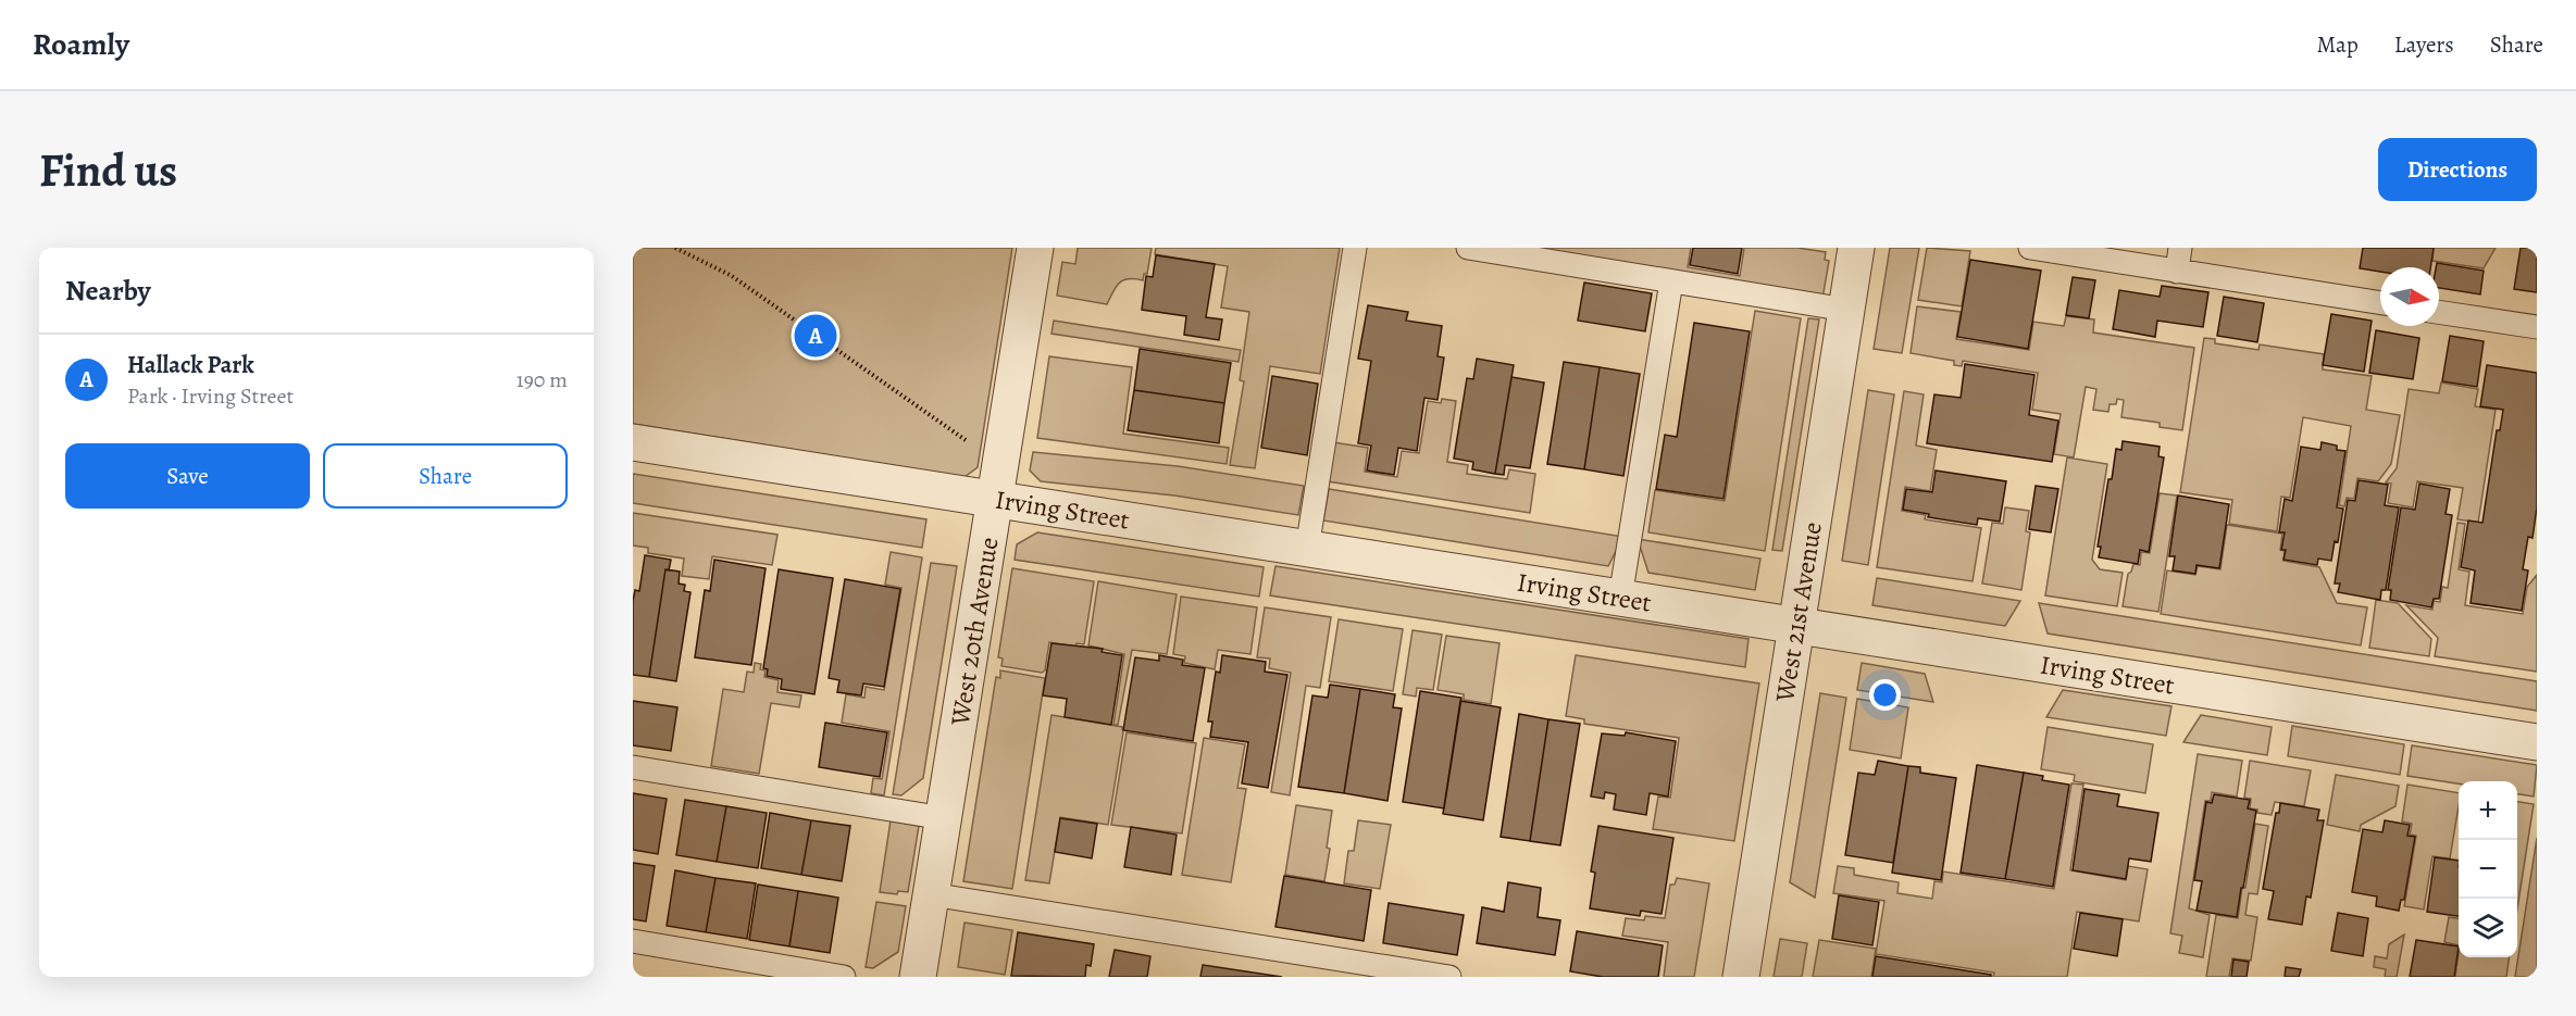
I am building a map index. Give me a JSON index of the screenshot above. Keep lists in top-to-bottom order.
{
  "streets": {
    "street": ["Irving Street", "West 21st Avenue", "West 20th Avenue"]
  },
  "crossings": [
    ["Irving Street", "West 21st Avenue"],
    ["Irving Street", "West 20th Avenue"]
  ],
  "north": "right",
  "page": {
    "header": "Roamly",
    "nav": ["Map", "Layers", "Share"],
    "buttons": [
      "Directions",
      ["Save", "Share"]
    ],
    "title": "Find us",
    "heading": "Nearby",
    "pins": "A",
    "list": [
      {
        "mark": "A",
        "name": "Hallack Park",
        "note": "Park · Irving Street",
        "value": "190 m"
      }
    ],
    "map_buttons": ["+", "−"]
  }
}
